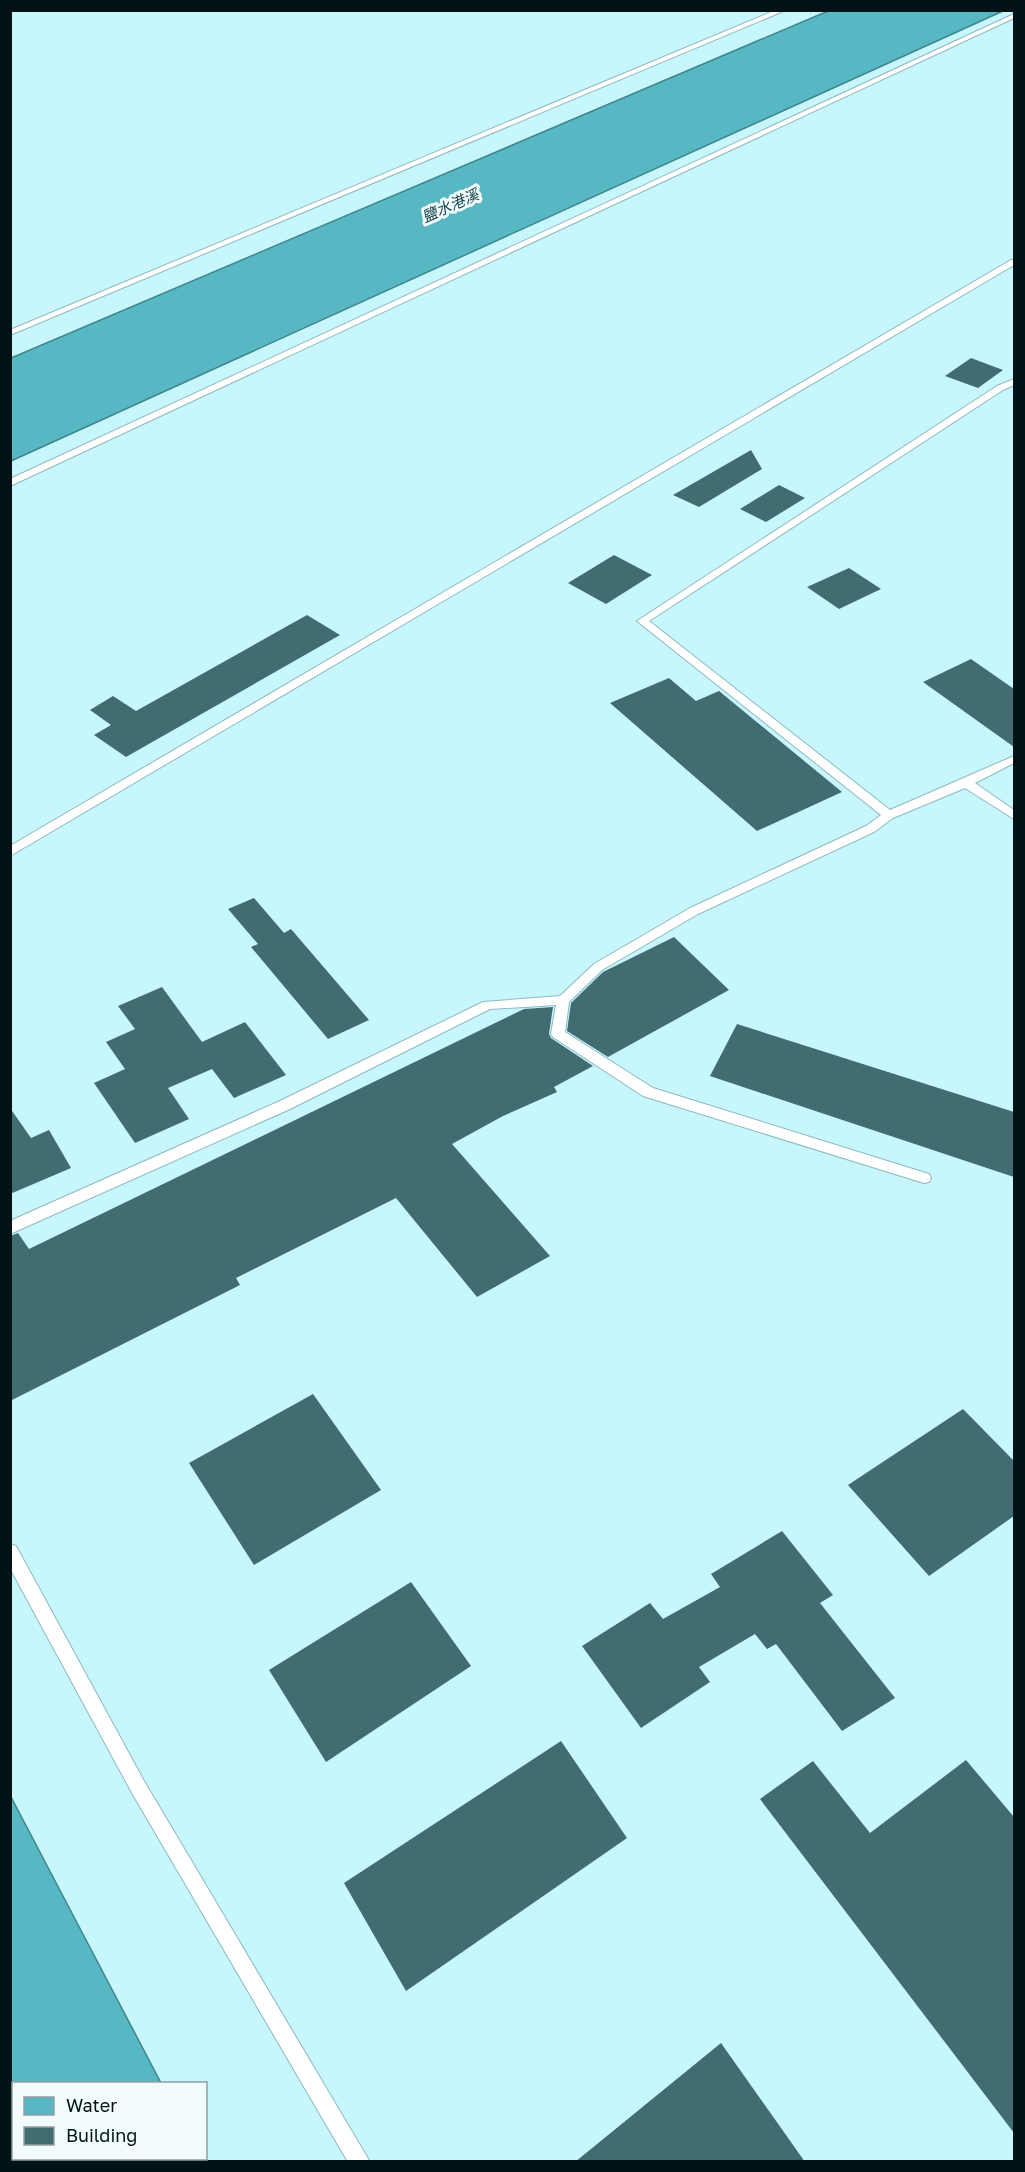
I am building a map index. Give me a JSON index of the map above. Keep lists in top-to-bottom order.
{
  "water": ["鹽水港溪"],
  "legend": ["Water", "Building"]
}
